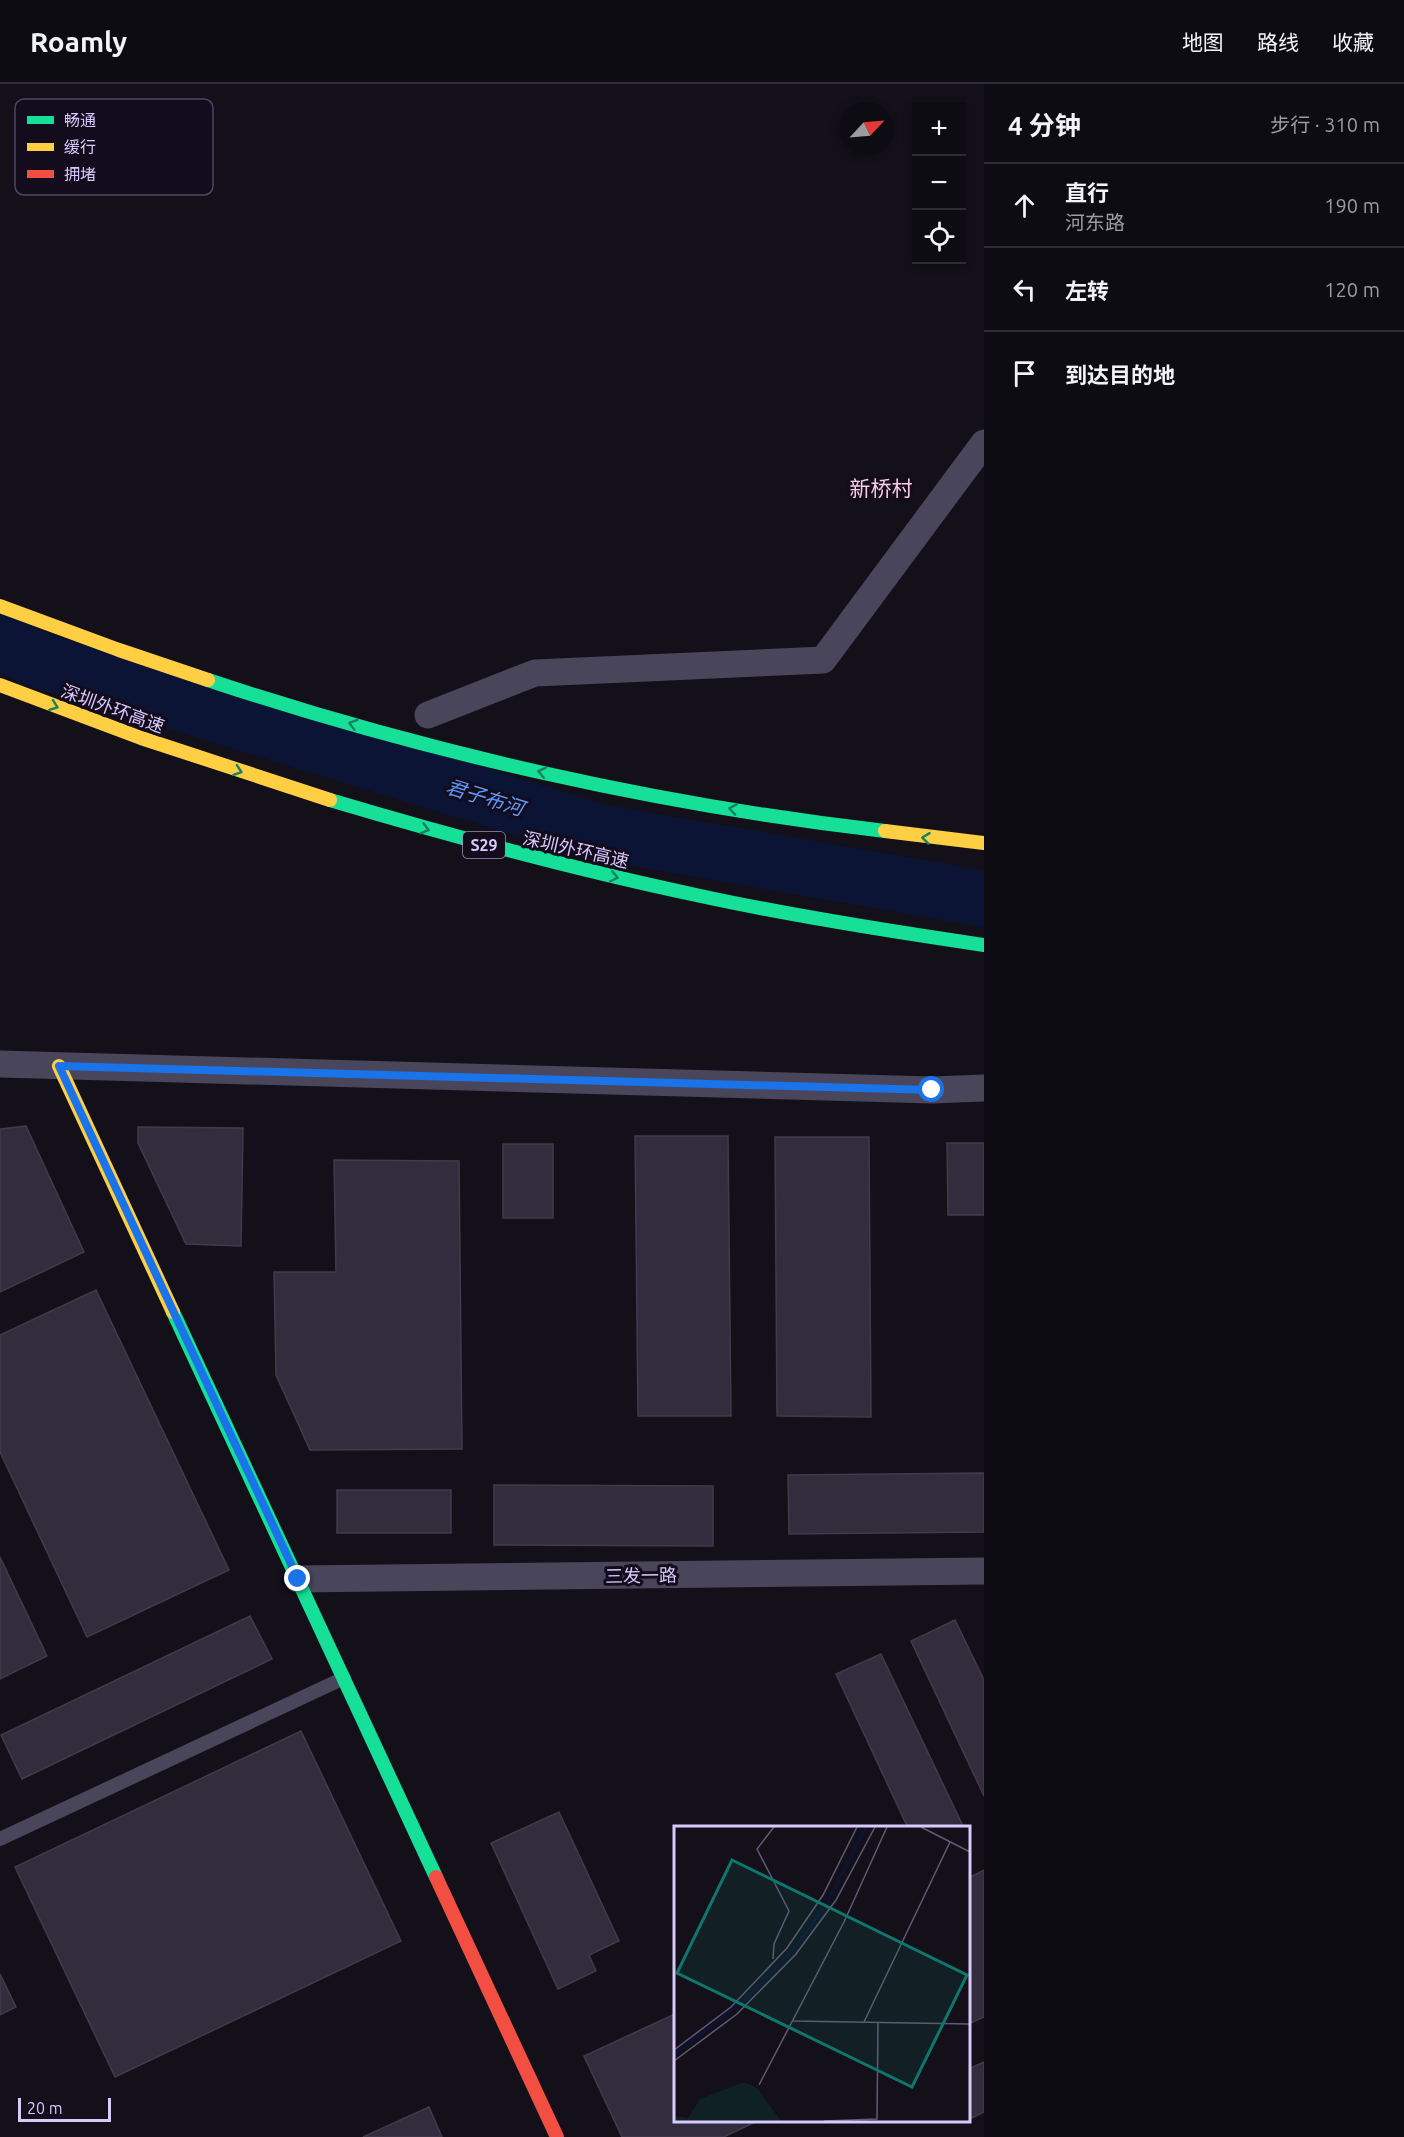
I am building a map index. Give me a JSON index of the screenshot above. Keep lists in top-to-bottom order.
{
  "streets": {
    "main road": ["深圳外环高速", "S29"],
    "street": ["三发一路"]
  },
  "districts": ["新桥村"],
  "water": ["君子布河"],
  "legend": ["畅通", "缓行", "拥堵"],
  "scale_bar": "20 m",
  "north": "top right",
  "page": {
    "header": "Roamly",
    "nav": ["地图", "路线", "收藏"],
    "heading": ["4 分钟", "步行 · 310 m"],
    "map_buttons": ["+", "−"],
    "list": [
      ["直行", "河东路", "190 m"],
      ["左转", "120 m"],
      "到达目的地"
    ],
    "scale": "20 m"
  }
}
